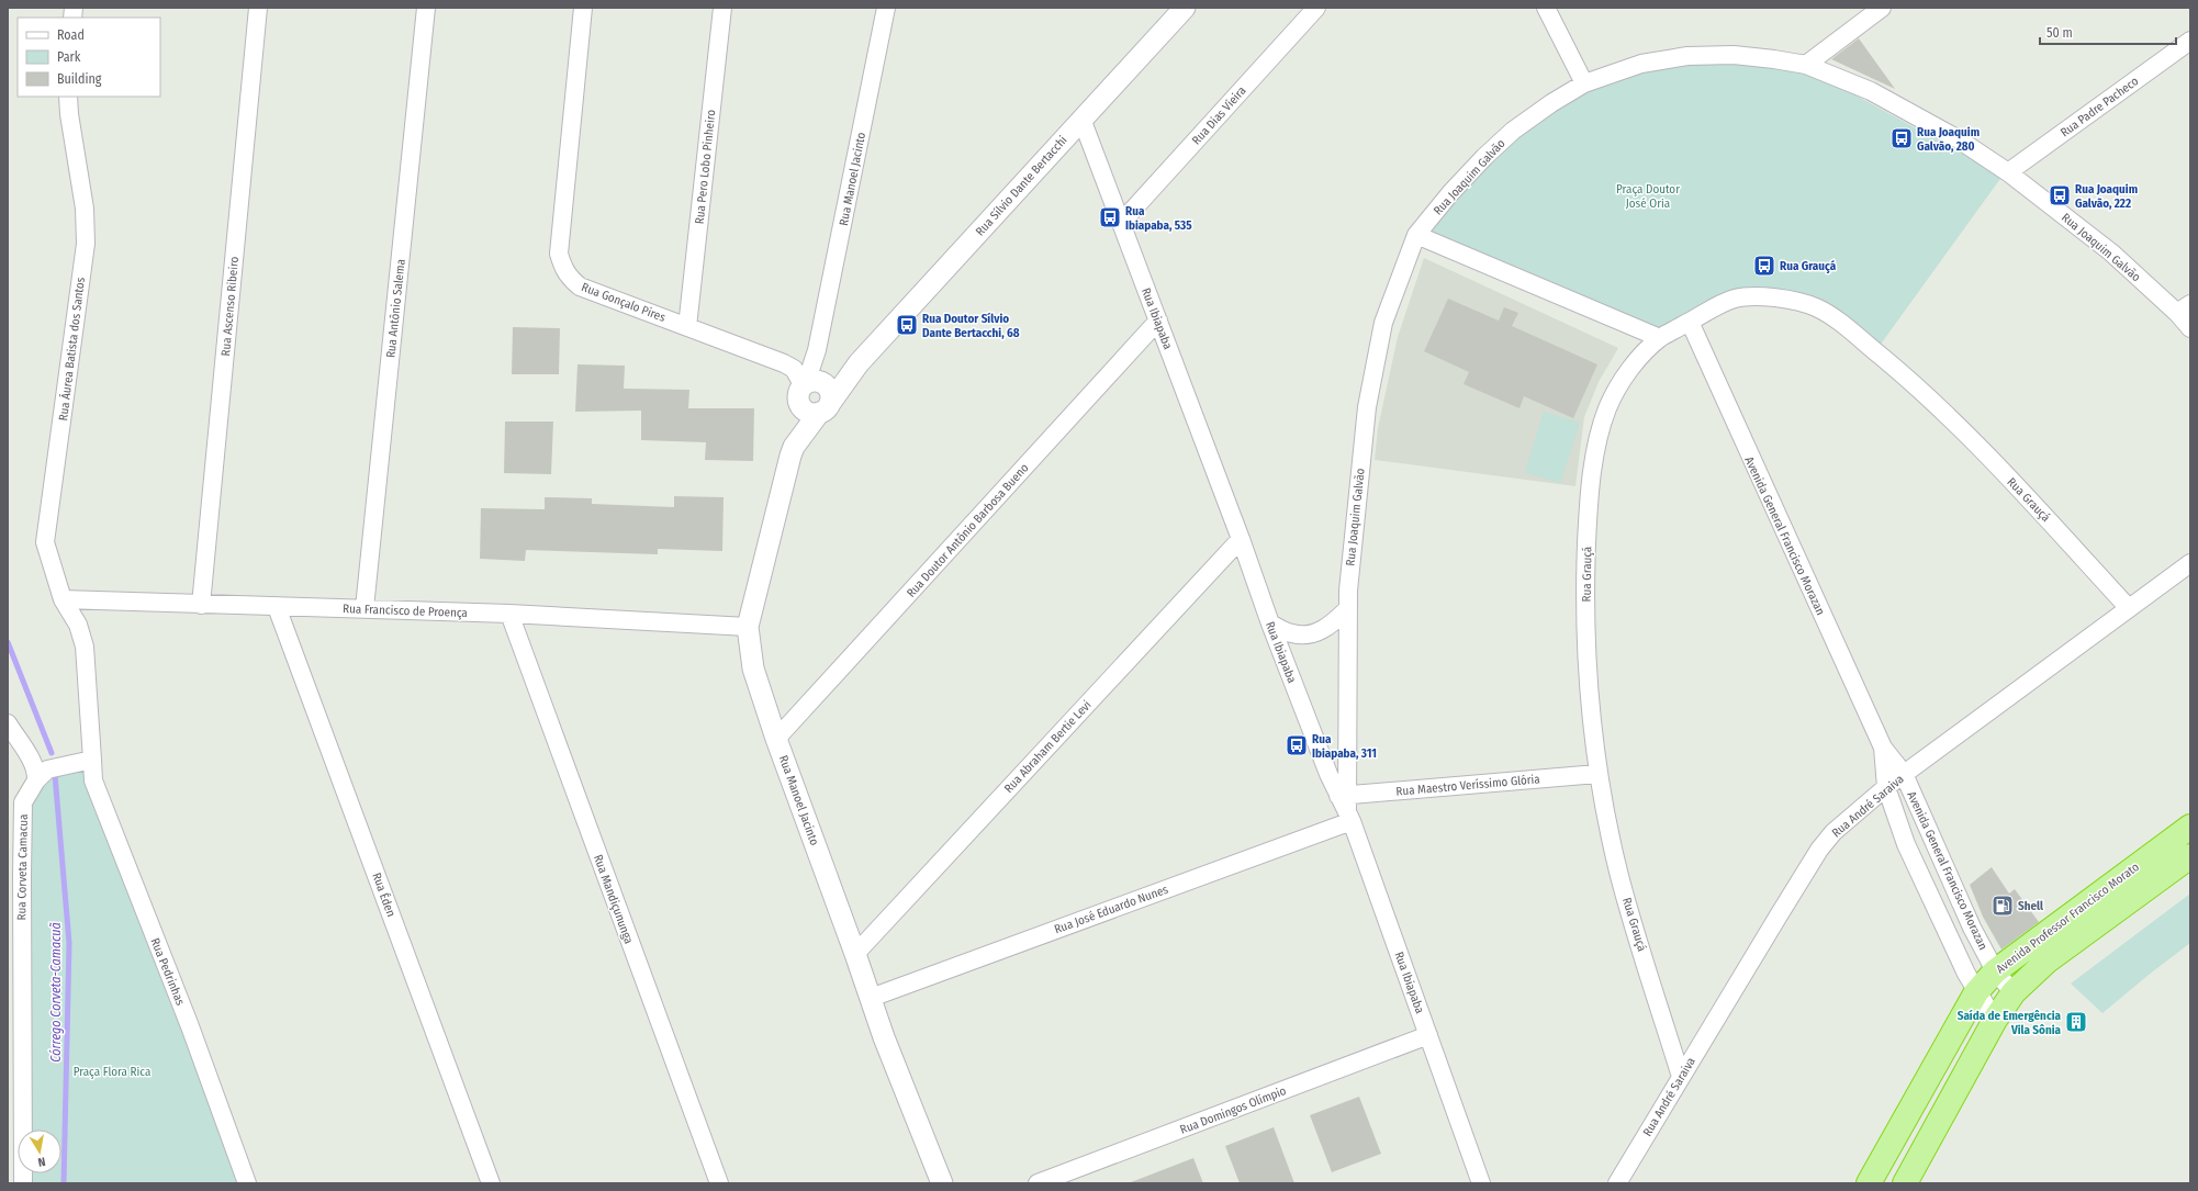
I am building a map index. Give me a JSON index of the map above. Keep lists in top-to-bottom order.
{
  "streets": {
    "highway": ["Avenida Professor Francisco Morato"],
    "street": [
      "Rua Padre Pacheco",
      "Rua Dias Vieira",
      "Rua Pero Lobo Pinheiro",
      "Rua Joaquim Galvão",
      "Rua Manoel Jacinto",
      "Rua Sílvio Dante Bertacchi",
      "Rua Gonçalo Pires",
      "Rua Ascenso Ribeiro",
      "Rua Antônio Salema",
      "Rua Ibiapaba",
      "Rua Áurea Batista dos Santos",
      "Rua Grauçá",
      "Rua Doutor Antônio Barbosa Bueno",
      "Avenida General Francisco Morazan",
      "Rua Francisco de Proença",
      "Rua Abraham Bertie Levi",
      "Rua Maestro Veríssimo Glória",
      "Rua André Saraiva",
      "Rua Corveta Camacua",
      "Rua Éden",
      "Rua Mandiçununga",
      "Rua José Eduardo Nunes",
      "Rua Pedrinhas",
      "Rua Domingos Olímpio"
    ]
  },
  "crossings": [
    ["Rua Padre Pacheco", "Rua Joaquim Galvão"],
    ["Rua Dias Vieira", "Rua Ibiapaba"],
    ["Rua Pero Lobo Pinheiro", "Rua Gonçalo Pires"],
    ["Rua Joaquim Galvão", "Rua Ibiapaba"],
    ["Rua Joaquim Galvão", "Rua Maestro Veríssimo Glória"],
    ["Rua Joaquim Galvão", "Rua José Eduardo Nunes"],
    ["Rua Manoel Jacinto", "Rua Sílvio Dante Bertacchi"],
    ["Rua Manoel Jacinto", "Rua Gonçalo Pires"],
    ["Rua Manoel Jacinto", "Rua Doutor Antônio Barbosa Bueno"],
    ["Rua Manoel Jacinto", "Rua Francisco de Proença"],
    ["Rua Manoel Jacinto", "Rua Abraham Bertie Levi"],
    ["Rua Manoel Jacinto", "Rua José Eduardo Nunes"],
    ["Rua Sílvio Dante Bertacchi", "Rua Gonçalo Pires"],
    ["Rua Sílvio Dante Bertacchi", "Rua Ibiapaba"],
    ["Rua Ascenso Ribeiro", "Rua Francisco de Proença"],
    ["Rua Antônio Salema", "Rua Francisco de Proença"],
    ["Rua Ibiapaba", "Rua Doutor Antônio Barbosa Bueno"],
    ["Rua Ibiapaba", "Rua Abraham Bertie Levi"],
    ["Rua Ibiapaba", "Rua Maestro Veríssimo Glória"],
    ["Rua Ibiapaba", "Rua José Eduardo Nunes"],
    ["Rua Ibiapaba", "Rua Domingos Olímpio"],
    ["Rua Áurea Batista dos Santos", "Rua Francisco de Proença"],
    ["Rua Grauçá", "Avenida General Francisco Morazan"],
    ["Rua Grauçá", "Rua Maestro Veríssimo Glória"],
    ["Rua Grauçá", "Rua André Saraiva"],
    ["Avenida General Francisco Morazan", "Rua André Saraiva"],
    ["Avenida General Francisco Morazan", "Avenida Professor Francisco Morato"],
    ["Rua Francisco de Proença", "Rua Éden"],
    ["Rua Francisco de Proença", "Rua Mandiçununga"],
    ["Rua Maestro Veríssimo Glória", "Rua José Eduardo Nunes"]
  ],
  "water": ["Córrego Corveta-Camacuã"],
  "parks": ["Praça Doutor José Oria", "Praça Flora Rica"],
  "places": {
    "bus stop": [
      "Rua Joaquim Galvão, 280",
      "Rua Joaquim Galvão, 222",
      "Rua Ibiapaba, 535",
      "Rua Grauçá",
      "Rua Doutor Sílvio Dante Bertacchi, 68",
      "Rua Ibiapaba, 311"
    ],
    "fuel station": ["Shell"],
    "building": ["Saída de Emergência Vila Sônia"]
  },
  "legend": ["Road", "Park", "Building"],
  "scale_bar": "50 m",
  "north": "bottom"
}
